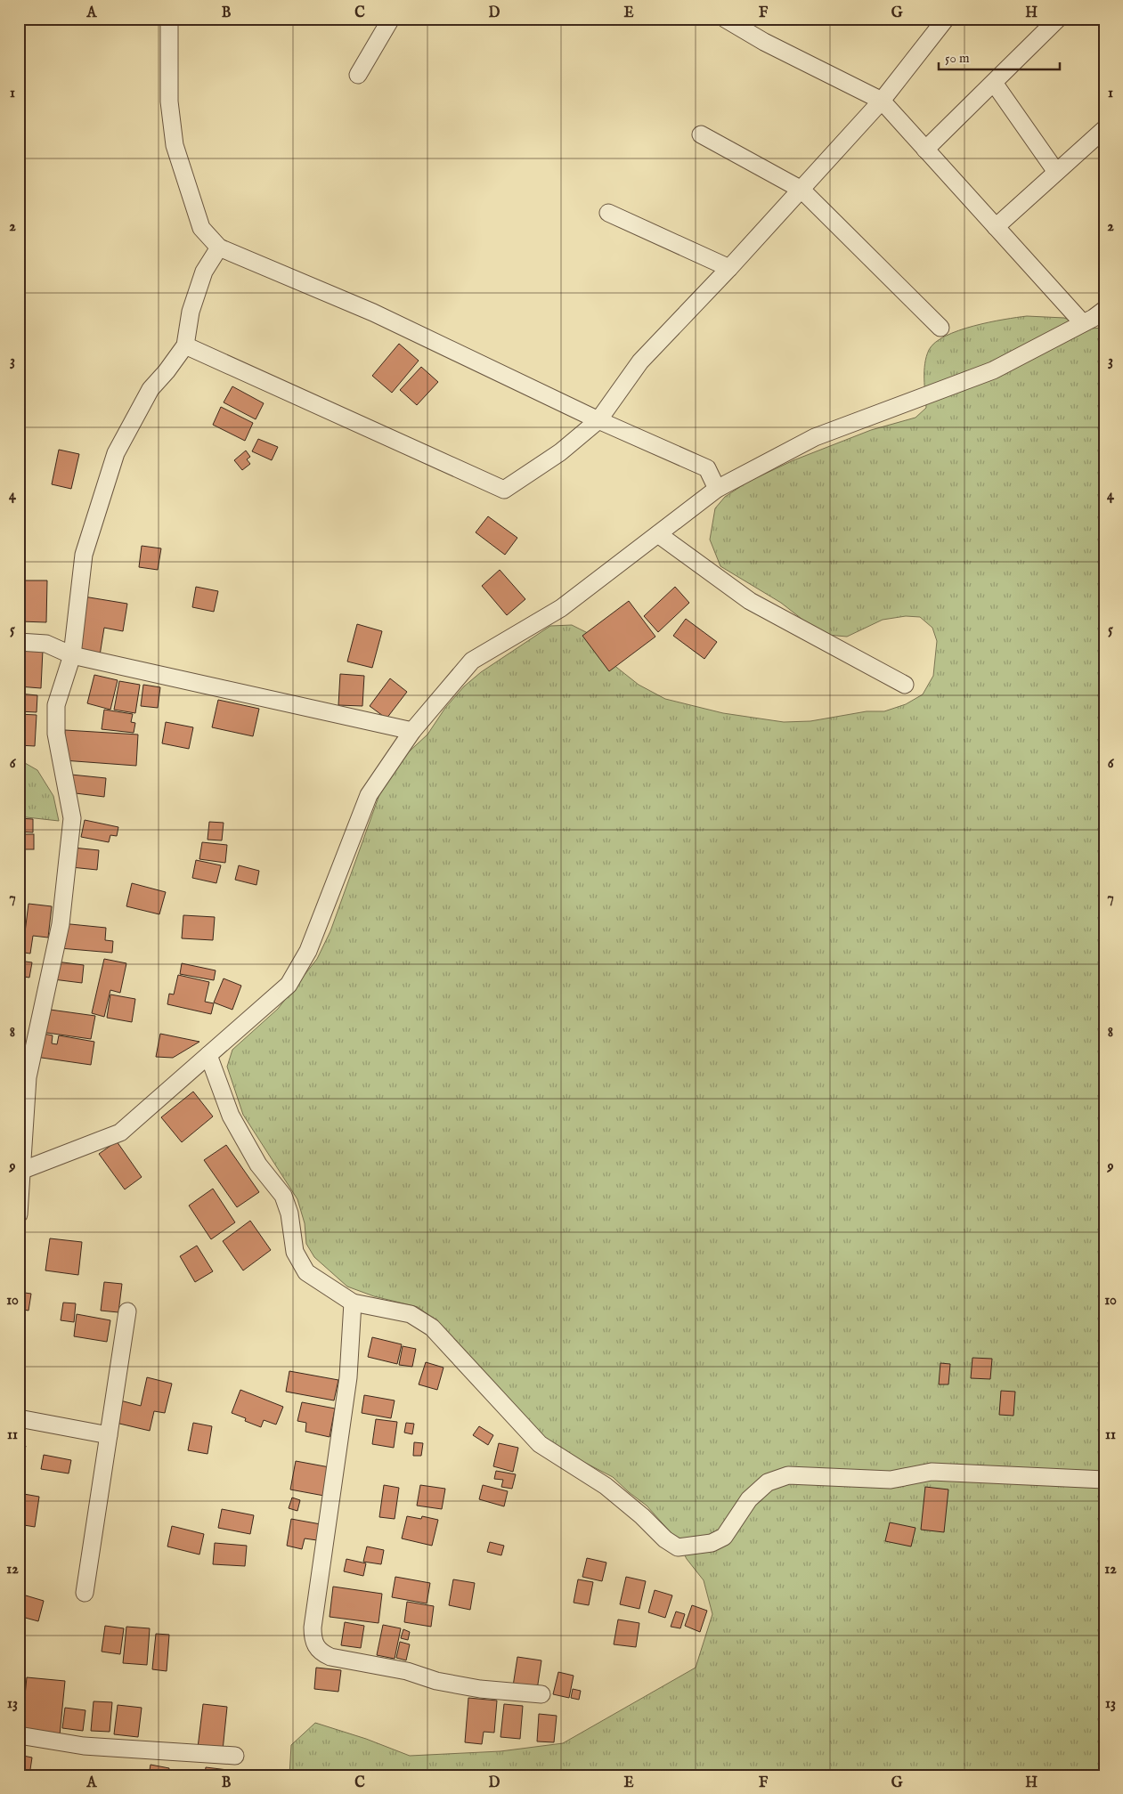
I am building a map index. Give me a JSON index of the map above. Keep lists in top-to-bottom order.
{
  "scale_bar": "50 m",
  "grid": {
    "columns": [
      "A",
      "B",
      "C",
      "D",
      "E",
      "F",
      "G",
      "H"
    ],
    "rows": [
      "1",
      "2",
      "3",
      "4",
      "5",
      "6",
      "7",
      "8",
      "9",
      "10",
      "11",
      "12",
      "13"
    ]
  }
}
